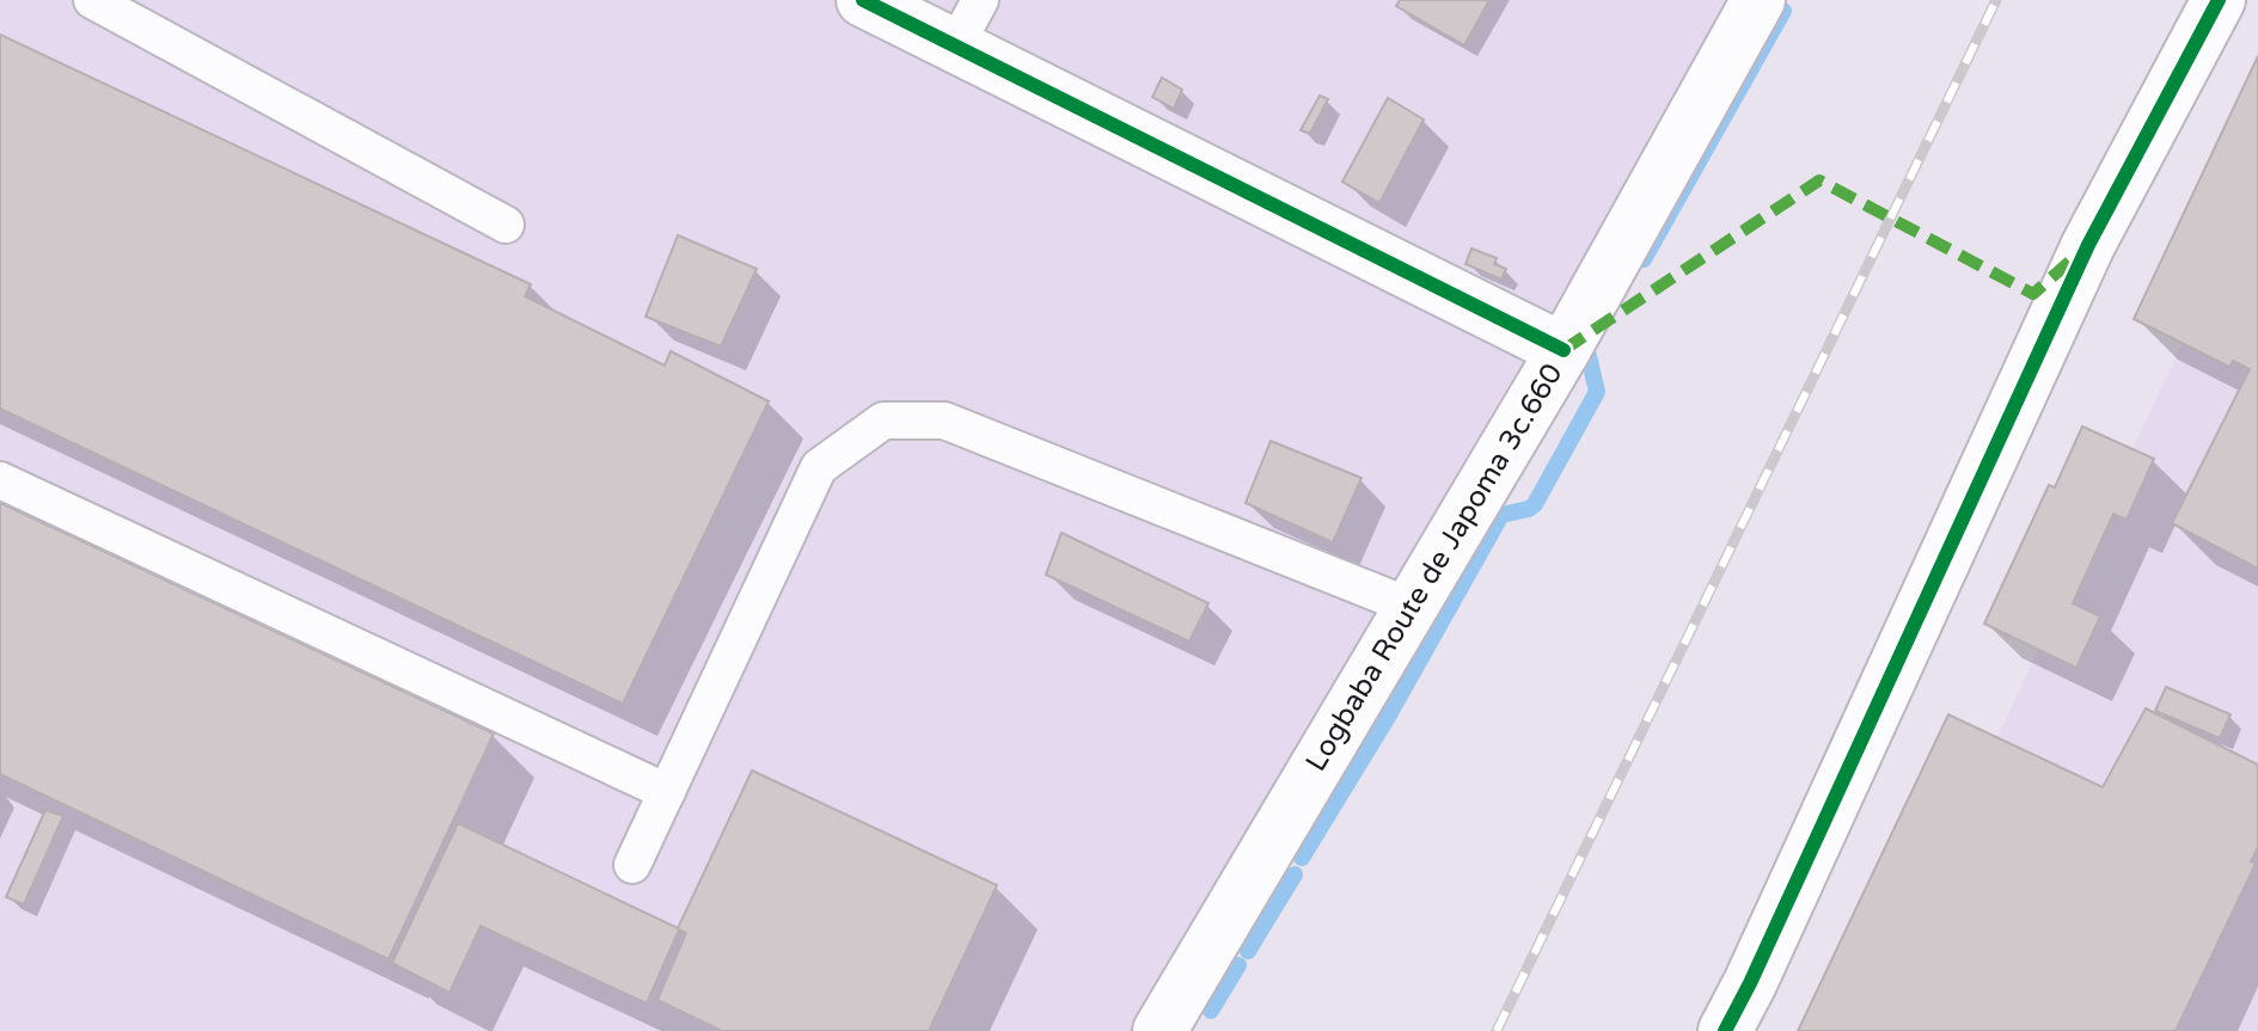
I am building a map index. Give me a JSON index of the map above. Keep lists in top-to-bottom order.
{
  "streets": {
    "street": ["Logbaba Route de Japoma 3c.660"]
  }
}
